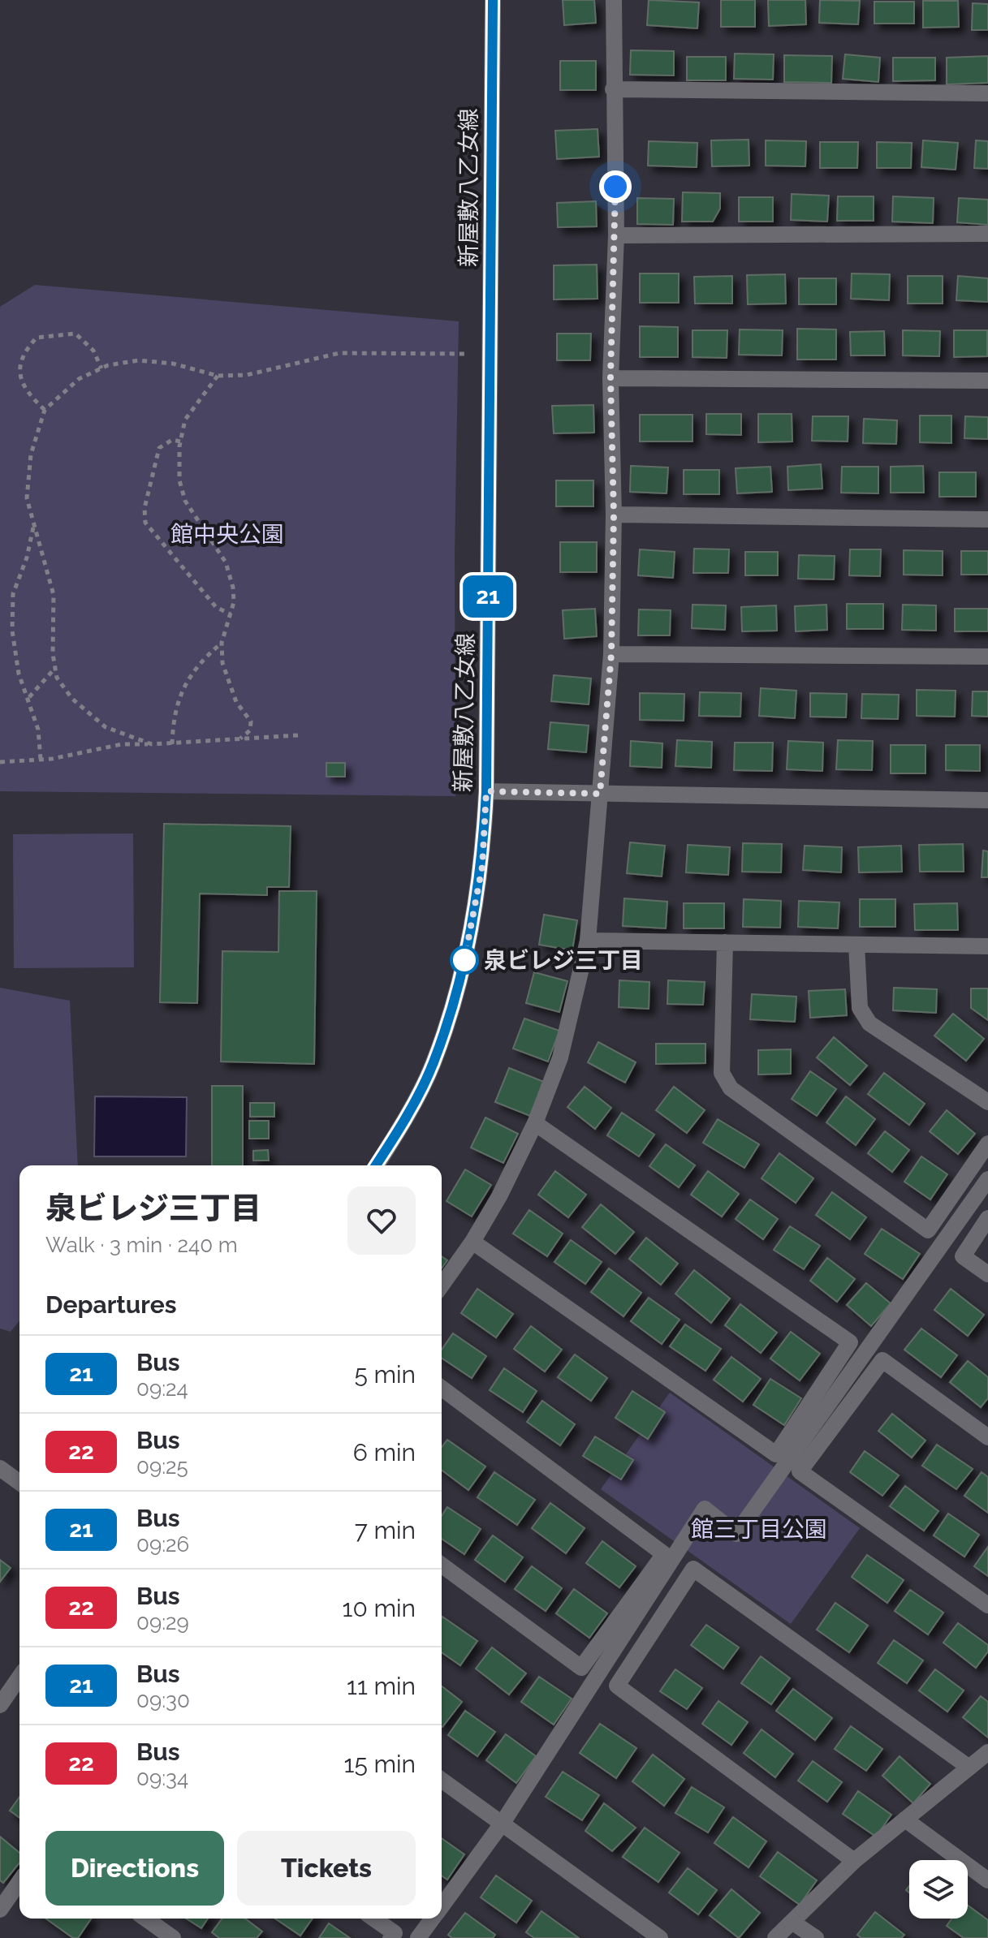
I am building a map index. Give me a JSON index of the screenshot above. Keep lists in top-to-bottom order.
{
  "streets": {
    "street": ["新屋敷八乙女線"]
  },
  "parks": ["館中央公園", "館三丁目公園"],
  "places": ["泉ビレジ三丁目"],
  "lines": ["bus line 21"],
  "page": {
    "on_map": "21",
    "heading": [
      ["泉ビレジ三丁目", "Walk · 3 min · 240 m"],
      "Departures"
    ],
    "list": [
      {
        "mark": "21",
        "name": "Bus",
        "note": "09:24",
        "value": "5 min"
      },
      {
        "mark": "22",
        "name": "Bus",
        "note": "09:25",
        "value": "6 min"
      },
      {
        "mark": "21",
        "name": "Bus",
        "note": "09:26",
        "value": "7 min"
      },
      {
        "mark": "22",
        "name": "Bus",
        "note": "09:29",
        "value": "10 min"
      },
      {
        "mark": "21",
        "name": "Bus",
        "note": "09:30",
        "value": "11 min"
      },
      {
        "mark": "22",
        "name": "Bus",
        "note": "09:34",
        "value": "15 min"
      }
    ],
    "buttons": ["Directions", "Tickets"]
  }
}
